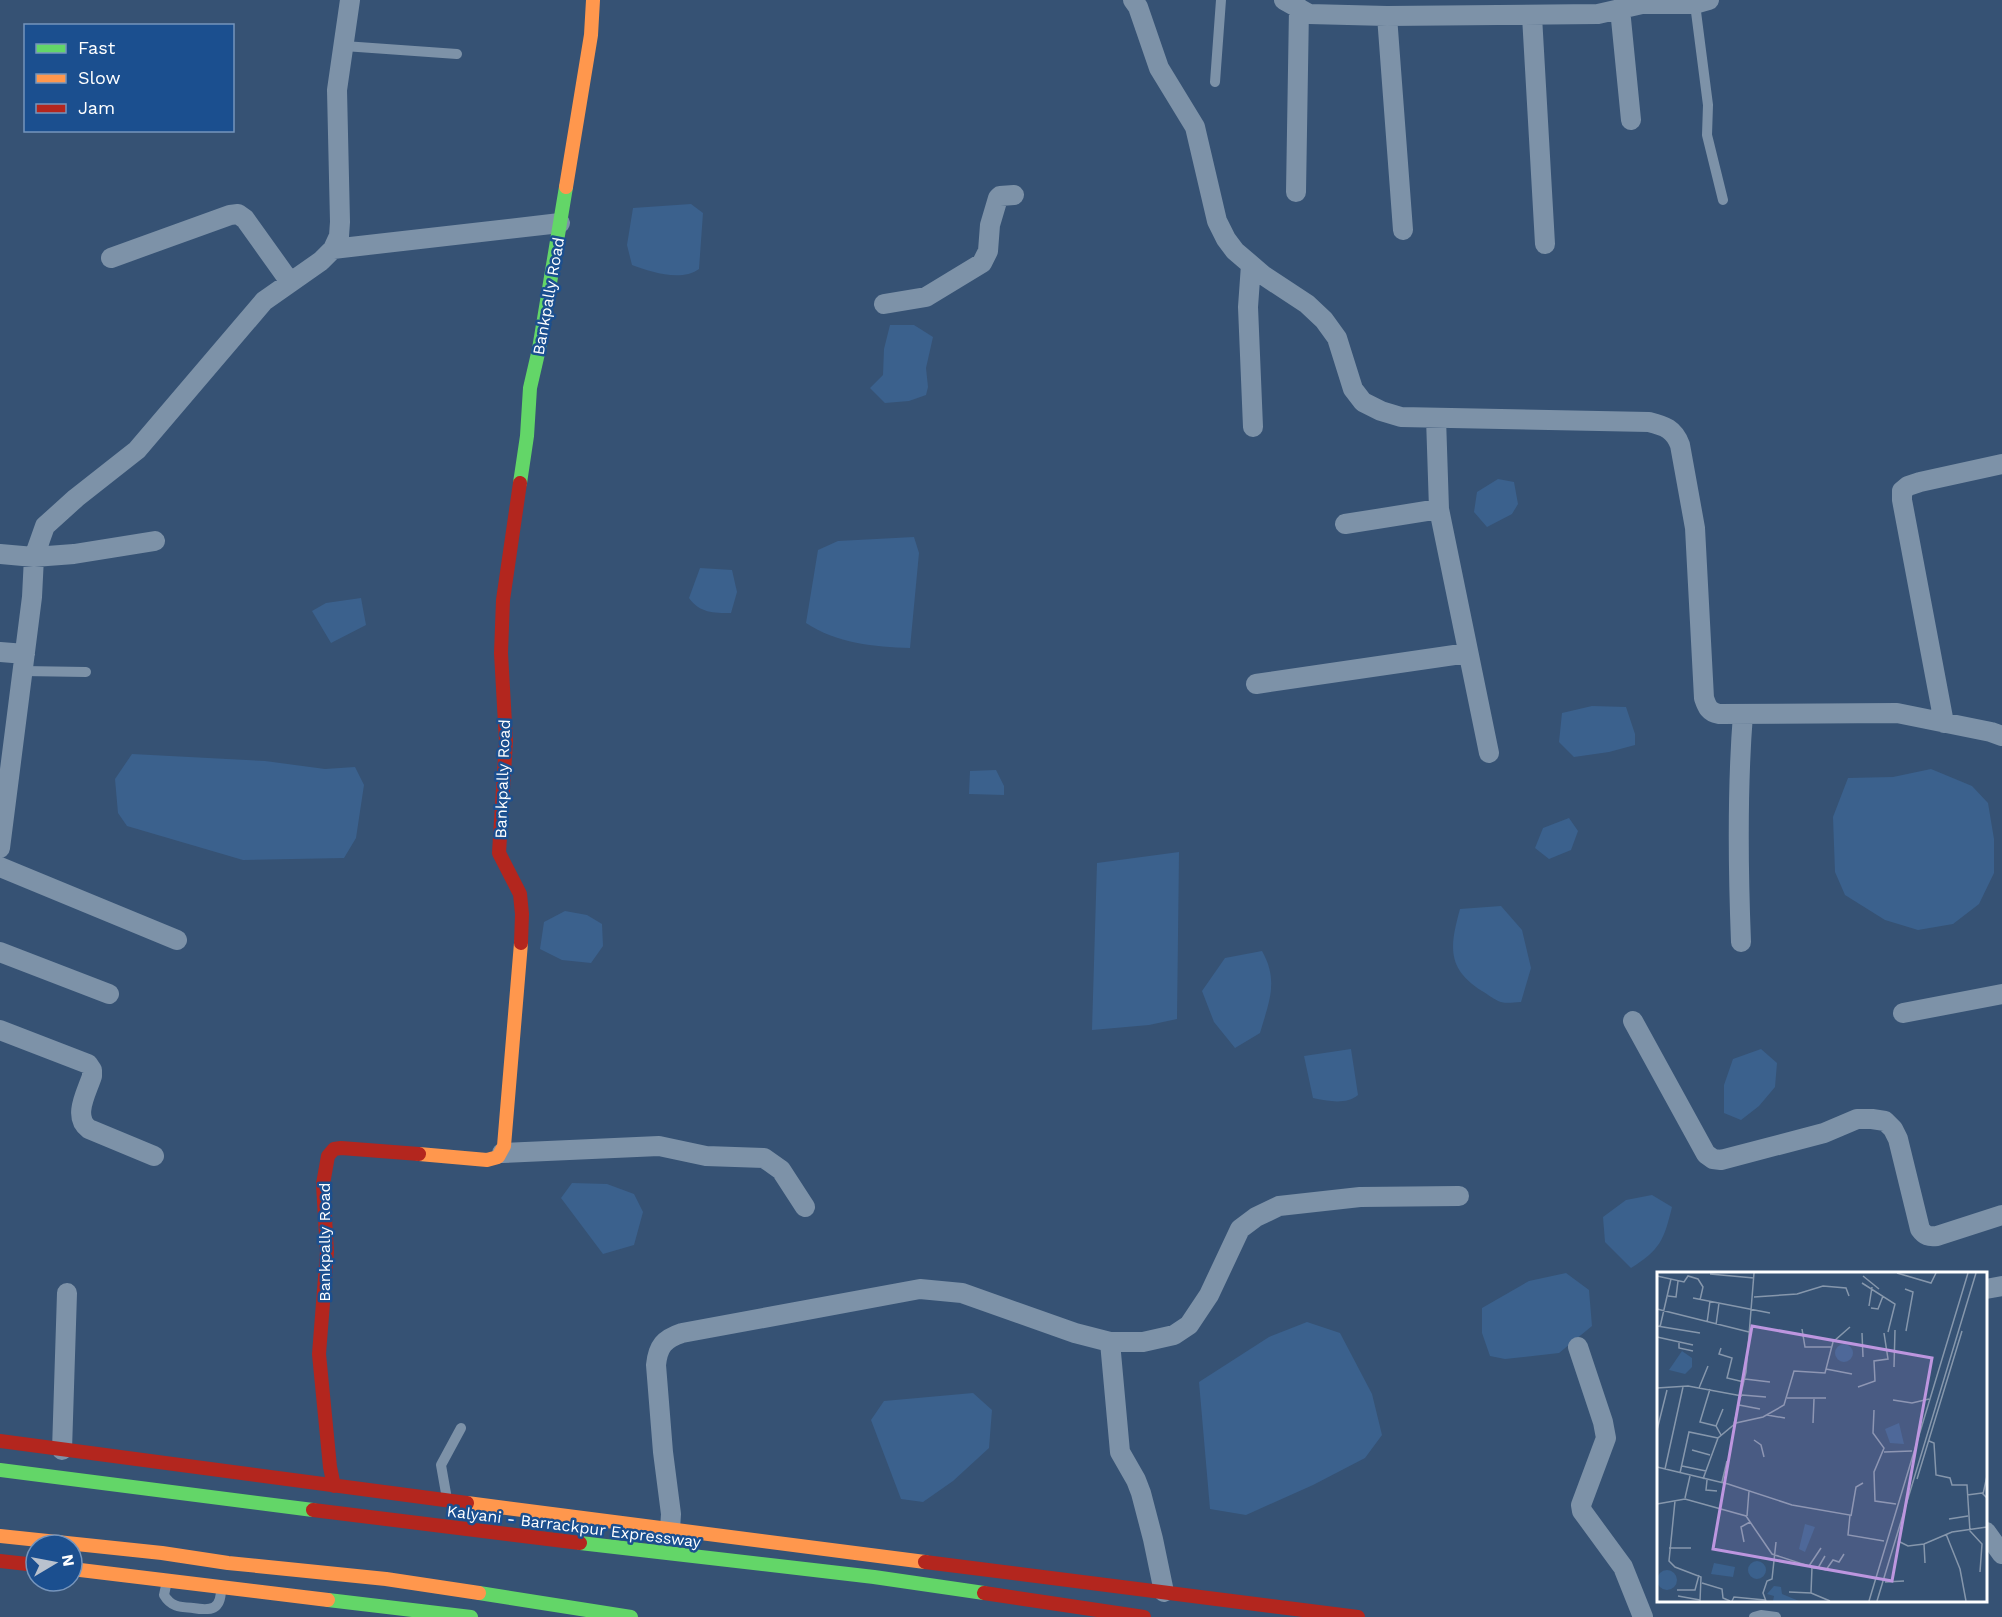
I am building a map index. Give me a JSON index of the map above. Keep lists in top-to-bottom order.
{
  "streets": {
    "main road": ["Bankpally Road", "Kalyani - Barrackpur Expressway"]
  },
  "legend": ["Fast", "Slow", "Jam"],
  "north": "right"
}
